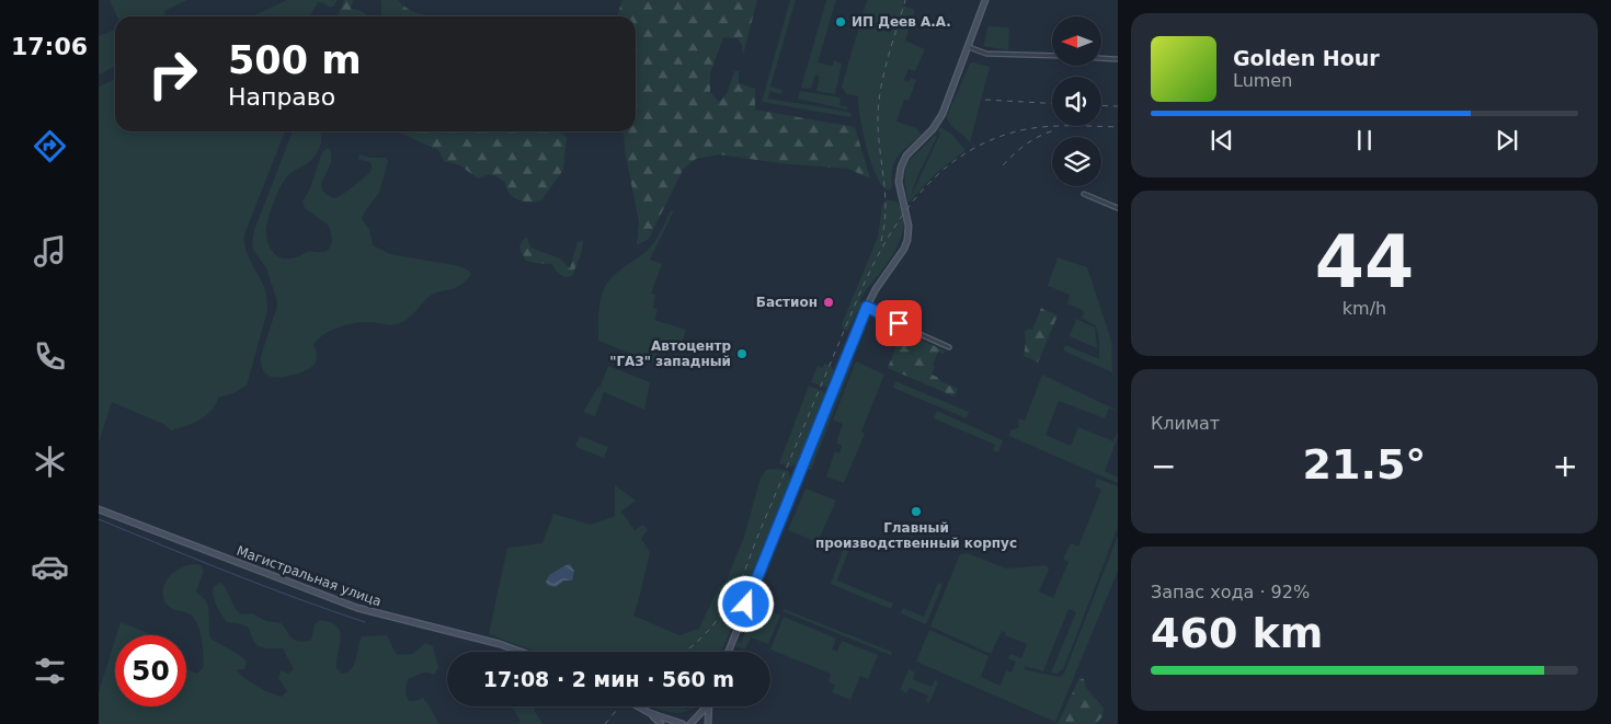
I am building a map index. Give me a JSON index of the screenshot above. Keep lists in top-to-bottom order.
{
  "streets": {
    "main road": ["Магистральная улица"]
  },
  "places": [
    "ИП Деев А.А.",
    "Бастион",
    "Автоцентр \"ГАЗ\" западный",
    "Главный производственный корпус"
  ],
  "north": "left",
  "page": {
    "tabs": "17:06",
    "turn": ["500 m", "Направо"],
    "song": ["Golden Hour", "Lumen"],
    "tile": [
      ["44", "km/h"],
      "Климат",
      ["Запас хода · 92%", "460 km"]
    ],
    "heat": ["−", "21.5°", "+"],
    "limit": "50",
    "trip": "17:08 · 2 мин · 560 m"
  }
}
